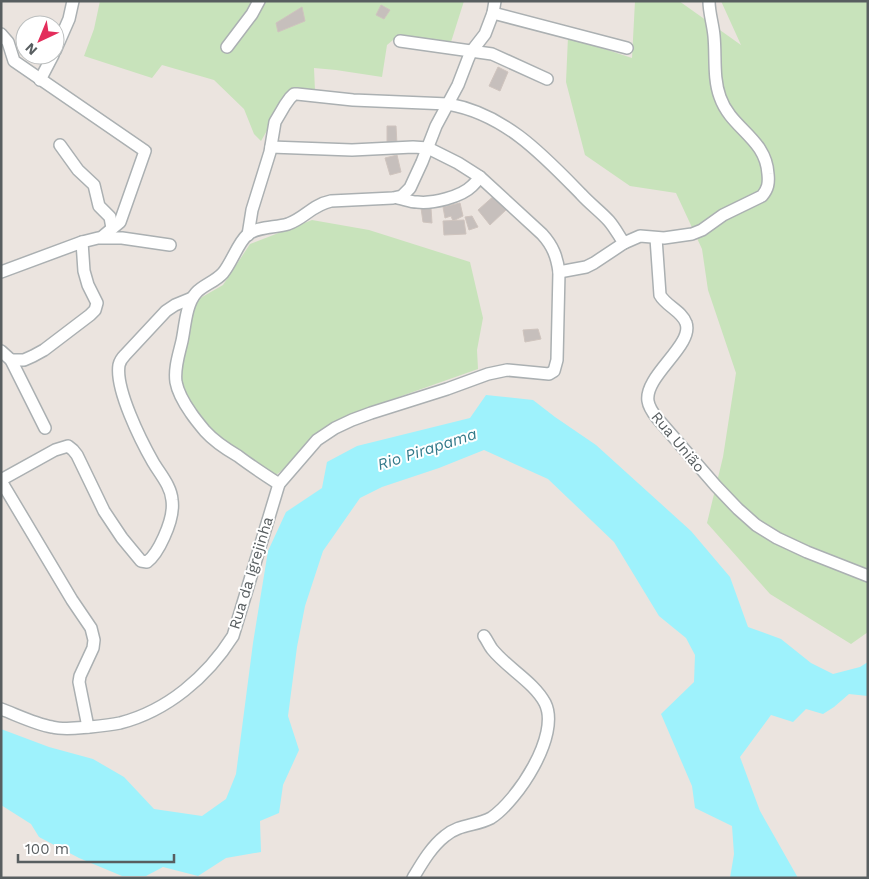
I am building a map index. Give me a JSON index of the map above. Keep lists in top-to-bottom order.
{
  "streets": {
    "street": ["Rua União", "Rua da Igrejinha"]
  },
  "water": ["Rio Pirapama"],
  "scale_bar": "100 m",
  "north": "bottom left"
}
